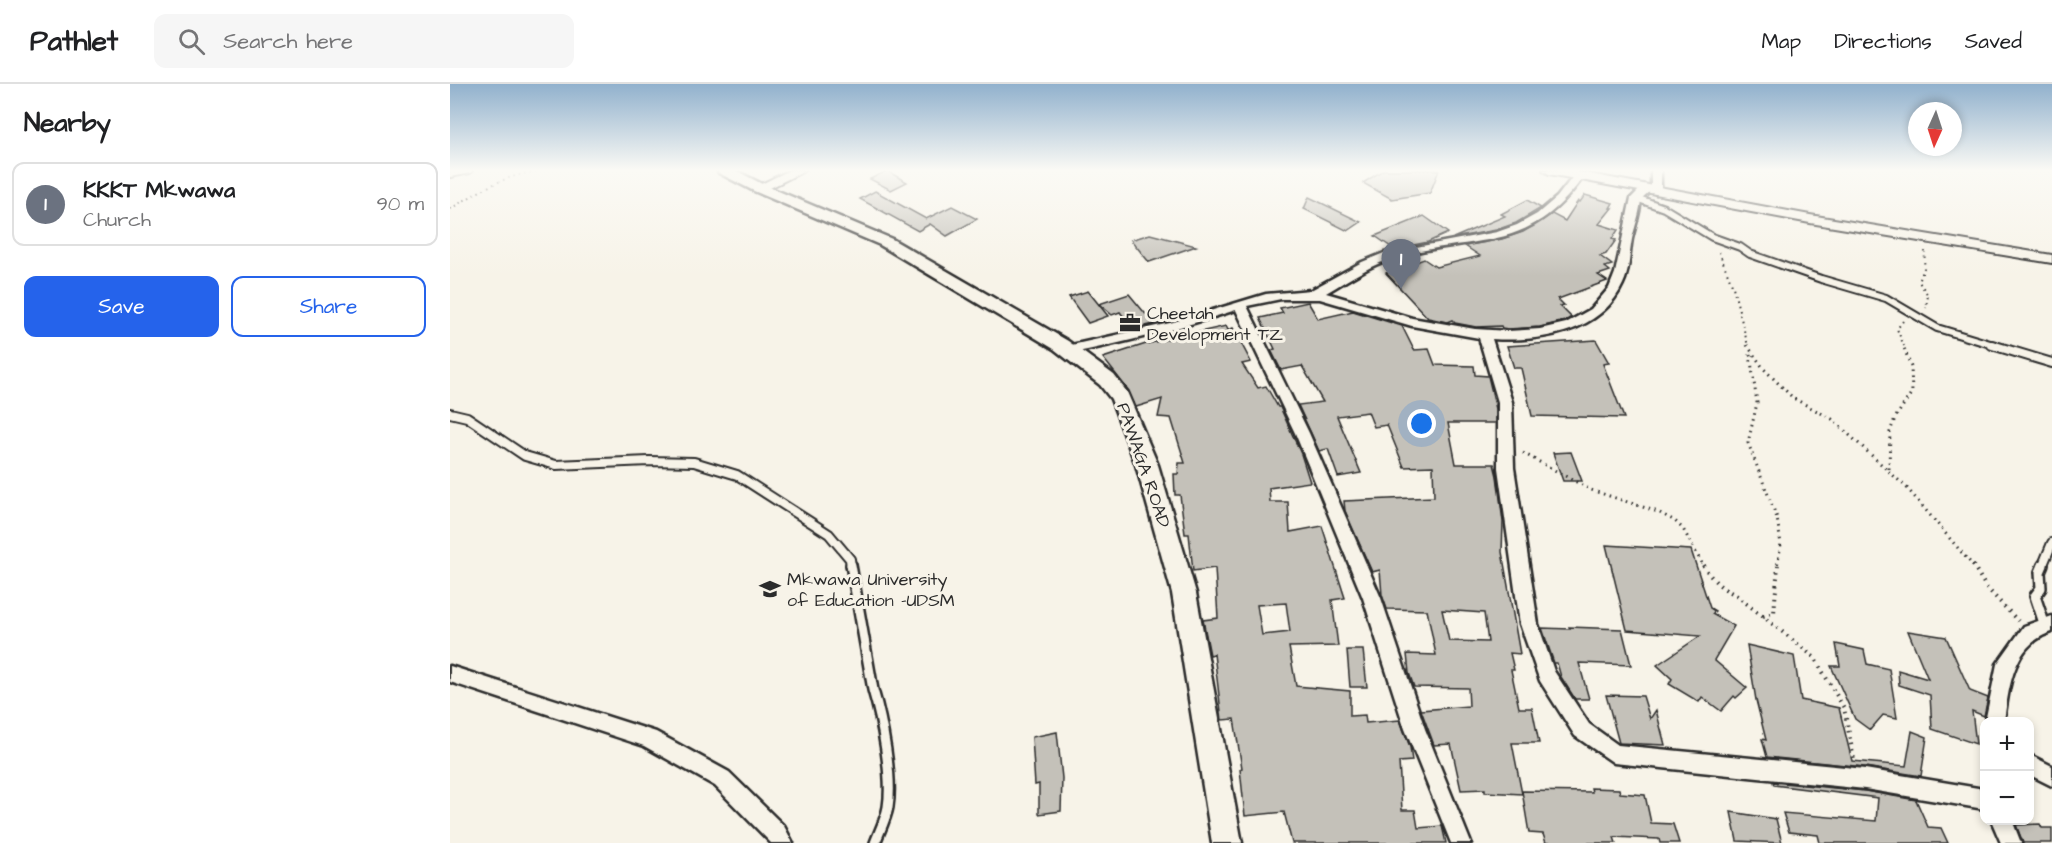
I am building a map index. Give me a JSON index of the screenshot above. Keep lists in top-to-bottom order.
{
  "streets": {
    "main road": ["PAWAGA ROAD"]
  },
  "places": {
    "office": ["Cheetah Development TZ"],
    "school or university": ["Mkwawa University of Education -UDSM"]
  },
  "north": "bottom",
  "page": {
    "header": "Pathlet",
    "search": "Search here",
    "nav": ["Map", "Directions", "Saved"],
    "heading": "Nearby",
    "list": [
      {
        "mark": "1",
        "name": "KKKT Mkwawa",
        "note": "Church",
        "value": "90 m"
      }
    ],
    "pins": "1",
    "buttons": ["Save", "Share"],
    "map_buttons": ["+", "−"]
  }
}
